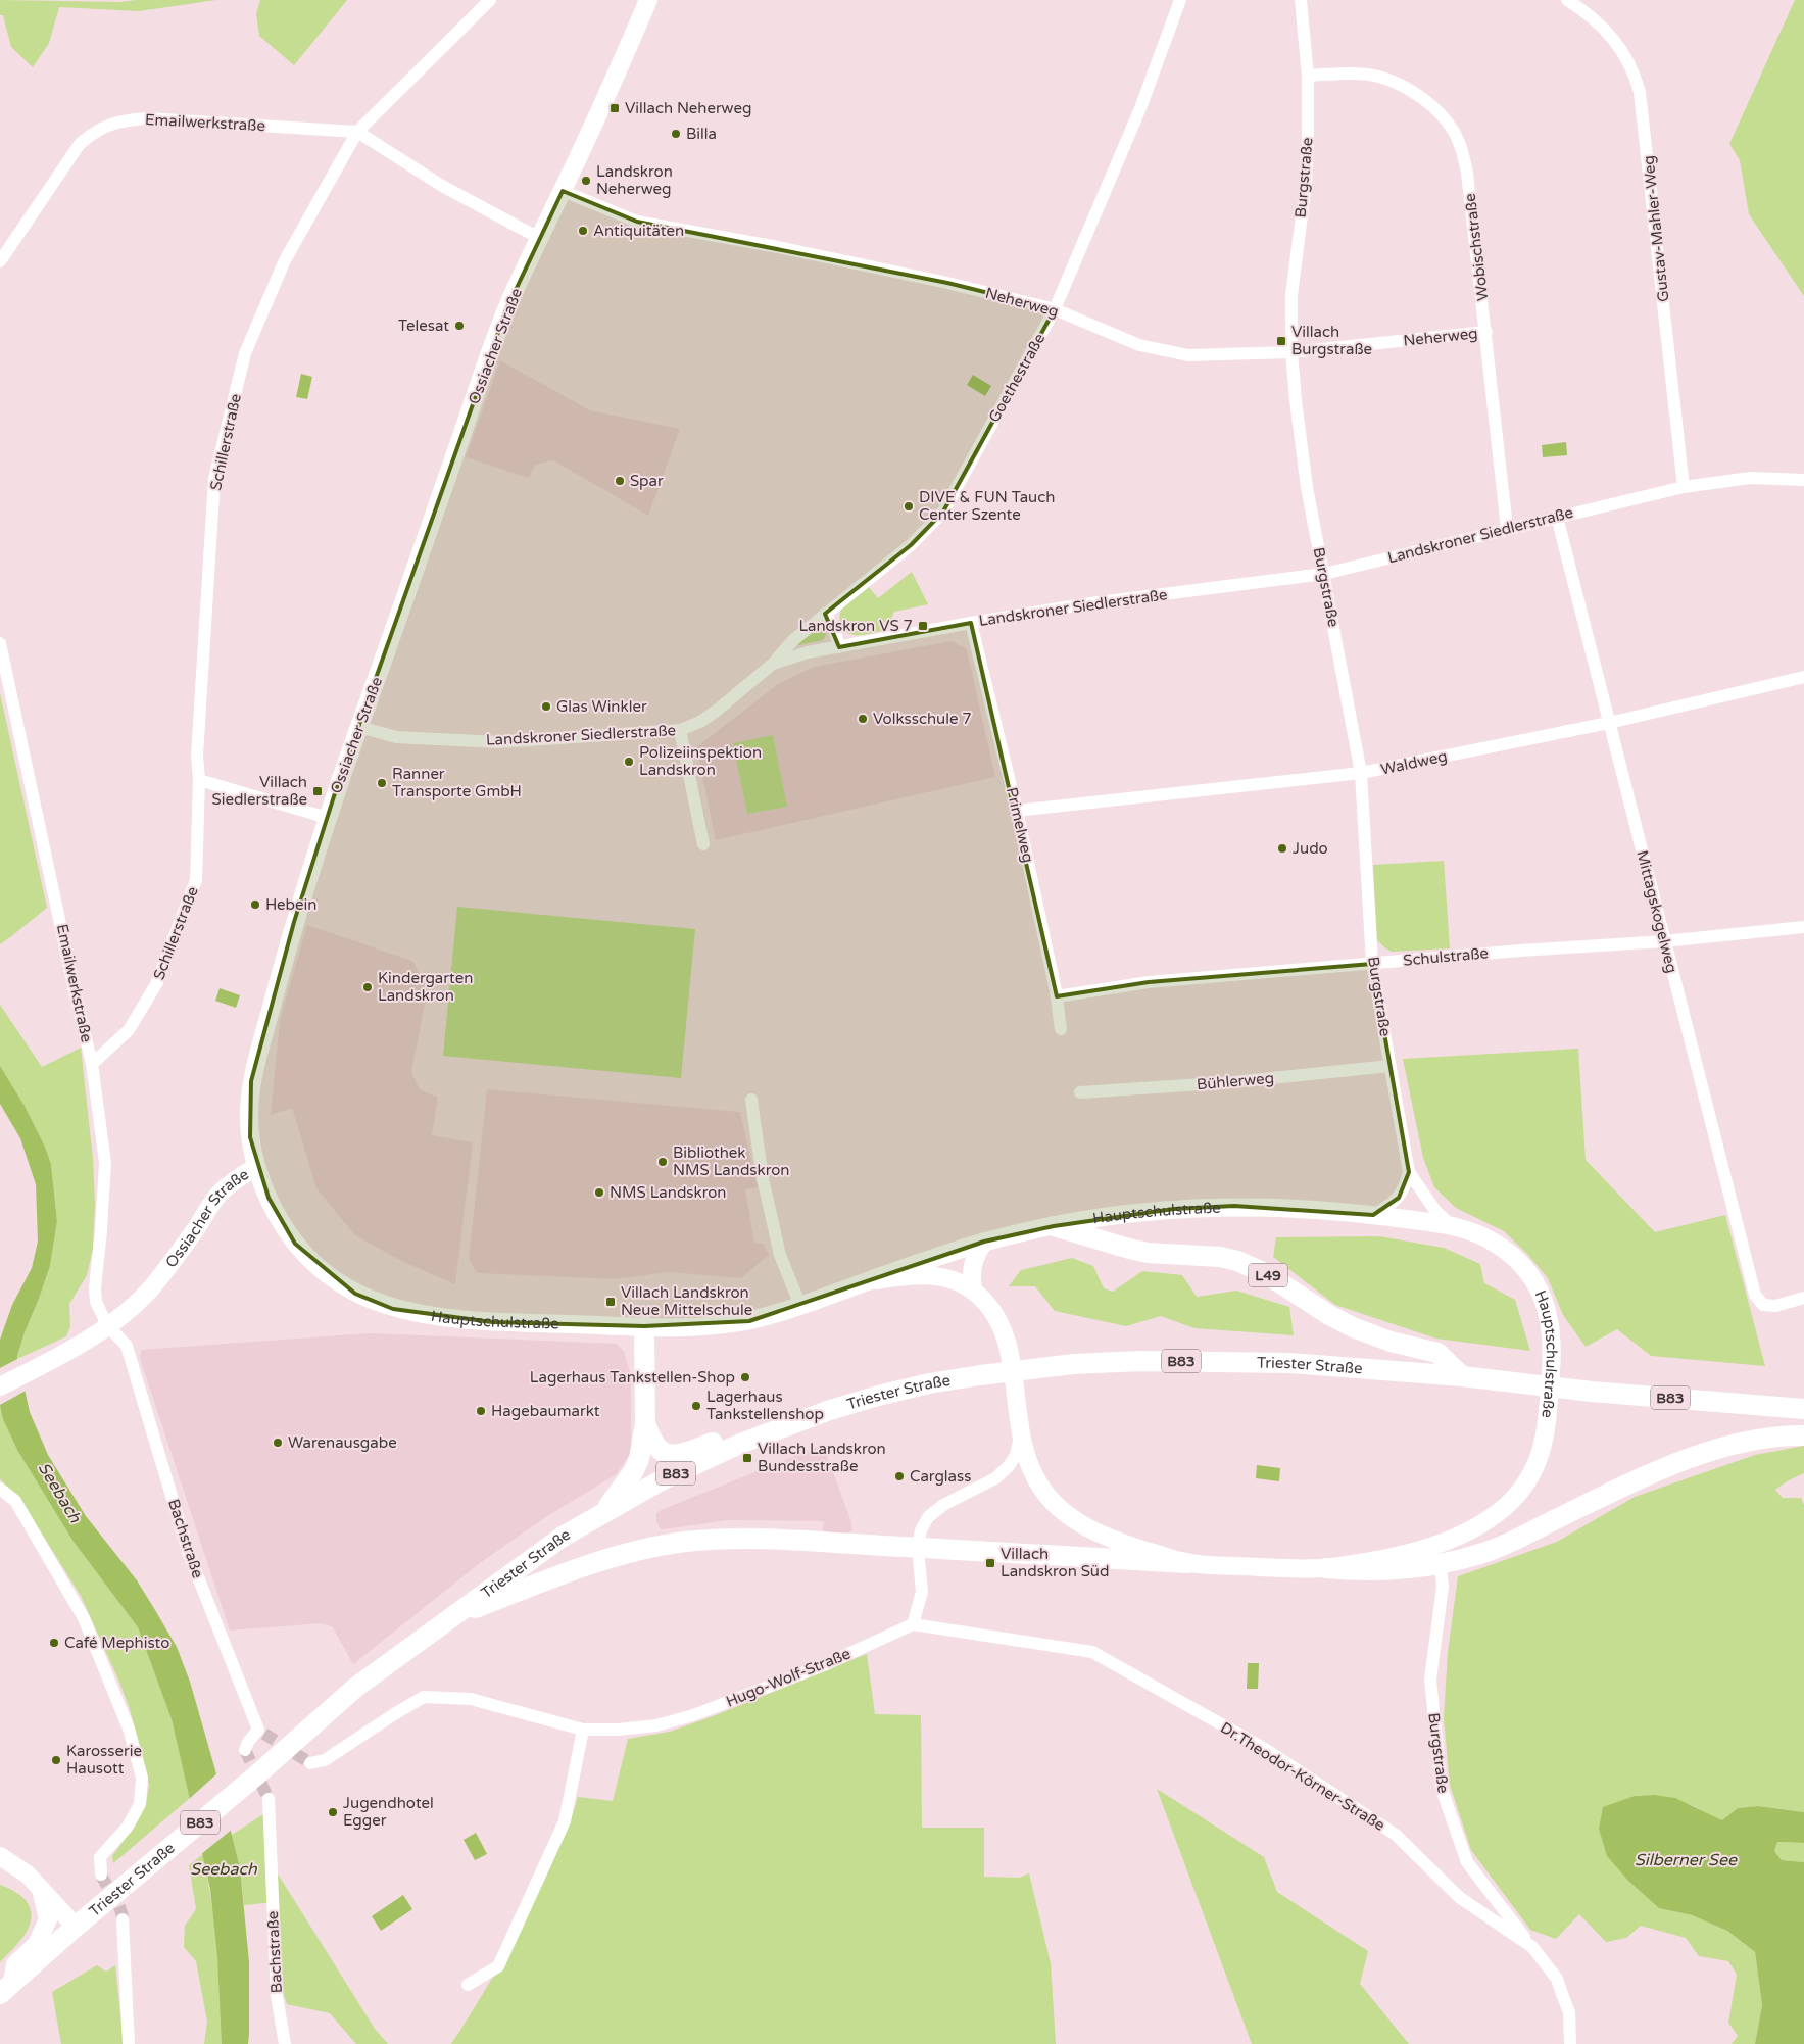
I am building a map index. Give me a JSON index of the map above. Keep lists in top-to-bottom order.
{
  "streets": {
    "main road": [
      "Ossiacher Straße",
      "Hauptschulstraße",
      "L49",
      "B83",
      "Triester Straße"
    ],
    "street": [
      "Emailwerkstraße",
      "Burgstraße",
      "Gustav-Mahler-Weg",
      "Wobischstraße",
      "Neherweg",
      "Goethestraße",
      "Schillerstraße",
      "Landskroner Siedlerstraße",
      "Waldweg",
      "Primelweg",
      "Mittagskogelweg",
      "Schulstraße",
      "Bühlerweg",
      "Bachstraße",
      "Hugo-Wolf-Straße",
      "Dr.Theodor-Körner-Straße"
    ]
  },
  "crossings": [
    ["Emailwerkstraße", "Ossiacher Straße"],
    ["Emailwerkstraße", "Schillerstraße"],
    ["Emailwerkstraße", "Bachstraße"],
    ["Burgstraße", "Wobischstraße"],
    ["Burgstraße", "Neherweg"],
    ["Burgstraße", "Landskroner Siedlerstraße"],
    ["Burgstraße", "Waldweg"],
    ["Burgstraße", "Schulstraße"],
    ["Burgstraße", "Bühlerweg"],
    ["Burgstraße", "Hauptschulstraße"],
    ["Burgstraße", "Dr.Theodor-Körner-Straße"],
    ["Gustav-Mahler-Weg", "Landskroner Siedlerstraße"],
    ["Wobischstraße", "Neherweg"],
    ["Wobischstraße", "Landskroner Siedlerstraße"],
    ["Neherweg", "Ossiacher Straße"],
    ["Neherweg", "Goethestraße"],
    ["Ossiacher Straße", "Landskroner Siedlerstraße"],
    ["Ossiacher Straße", "Hauptschulstraße"],
    ["Ossiacher Straße", "Bachstraße"],
    ["Goethestraße", "Landskroner Siedlerstraße"],
    ["Landskroner Siedlerstraße", "Primelweg"],
    ["Landskroner Siedlerstraße", "Mittagskogelweg"],
    ["Waldweg", "Primelweg"],
    ["Waldweg", "Mittagskogelweg"],
    ["Primelweg", "Schulstraße"],
    ["Mittagskogelweg", "Schulstraße"],
    ["Hauptschulstraße", "L49"],
    ["L49", "Triester Straße"],
    ["Hugo-Wolf-Straße", "Dr.Theodor-Körner-Straße"]
  ],
  "water": ["Seebach", "Silberner See"],
  "places": {
    "transit": [
      "Villach Neherweg",
      "Villach Burgstraße",
      "Landskron VS 7",
      "Villach Siedlerstraße",
      "Villach Landskron Neue Mittelschule",
      "Villach Landskron Bundesstraße",
      "Villach Landskron Süd"
    ],
    "other": [
      "Billa",
      "Landskron Neherweg",
      "Antiquitäten",
      "Telesat",
      "Spar",
      "DIVE & FUN Tauch Center Szente",
      "Glas Winkler",
      "Volksschule 7",
      "Polizeiinspektion Landskron",
      "Ranner Transporte GmbH",
      "Judo",
      "Hebein",
      "Kindergarten Landskron",
      "Bibliothek NMS Landskron",
      "NMS Landskron",
      "Lagerhaus Tankstellen-Shop",
      "Lagerhaus Tankstellenshop",
      "Hagebaumarkt",
      "Warenausgabe",
      "Carglass",
      "Café Mephisto",
      "Karosserie Hausott",
      "Jugendhotel Egger"
    ]
  }
}
